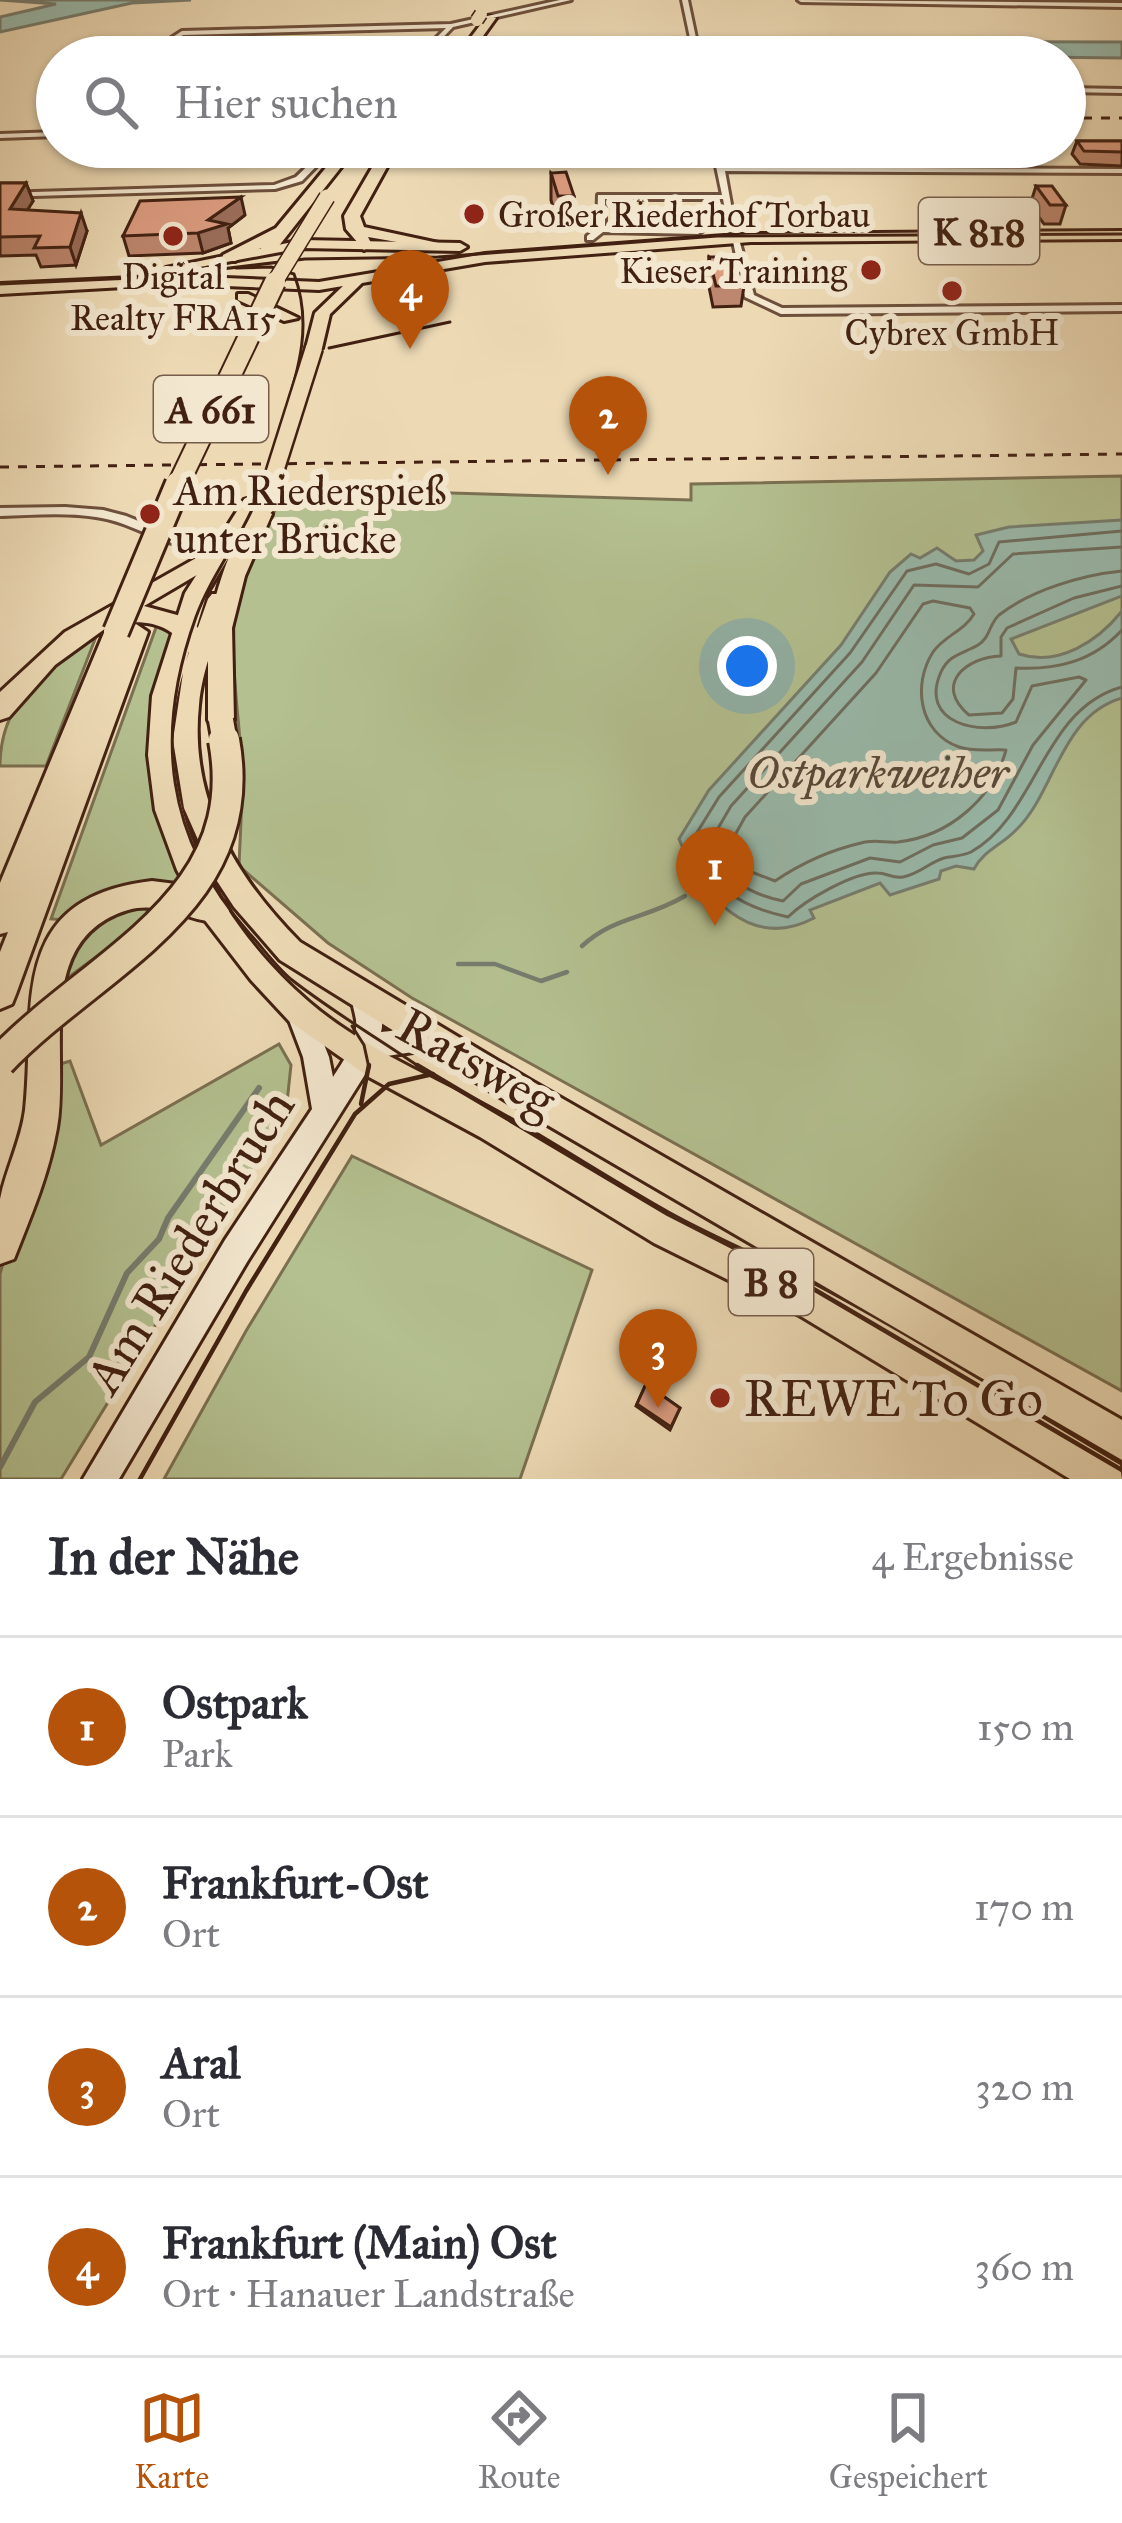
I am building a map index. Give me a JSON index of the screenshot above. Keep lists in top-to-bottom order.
{
  "streets": {
    "highway": ["A 661"],
    "main road": [
      "K 818",
      "Ratsweg",
      "Am Riederbruch",
      "B 8"
    ]
  },
  "crossings": [
    ["K 818", "B 8"],
    ["Ratsweg", "Am Riederbruch"],
    ["Ratsweg", "B 8"]
  ],
  "water": ["Ostparkweiher"],
  "places": [
    "Großer Riederhof Torbau",
    "Digital Realty FRA15",
    "Kieser Training",
    "Cybrex GmbH",
    "Am Riederspieß unter Brücke",
    "REWE To Go"
  ],
  "page": {
    "search": "Hier suchen",
    "pins": [
      "4",
      "2",
      "1",
      "3"
    ],
    "heading": ["In der Nähe", "4 Ergebnisse"],
    "list": [
      {
        "mark": "1",
        "name": "Ostpark",
        "note": "Park",
        "value": "150 m"
      },
      {
        "mark": "2",
        "name": "Frankfurt-Ost",
        "note": "Ort",
        "value": "170 m"
      },
      {
        "mark": "3",
        "name": "Aral",
        "note": "Ort",
        "value": "320 m"
      },
      {
        "mark": "4",
        "name": "Frankfurt (Main) Ost",
        "note": "Ort · Hanauer Landstraße",
        "value": "360 m"
      }
    ],
    "nav": ["Karte", "Route", "Gespeichert"]
  }
}
